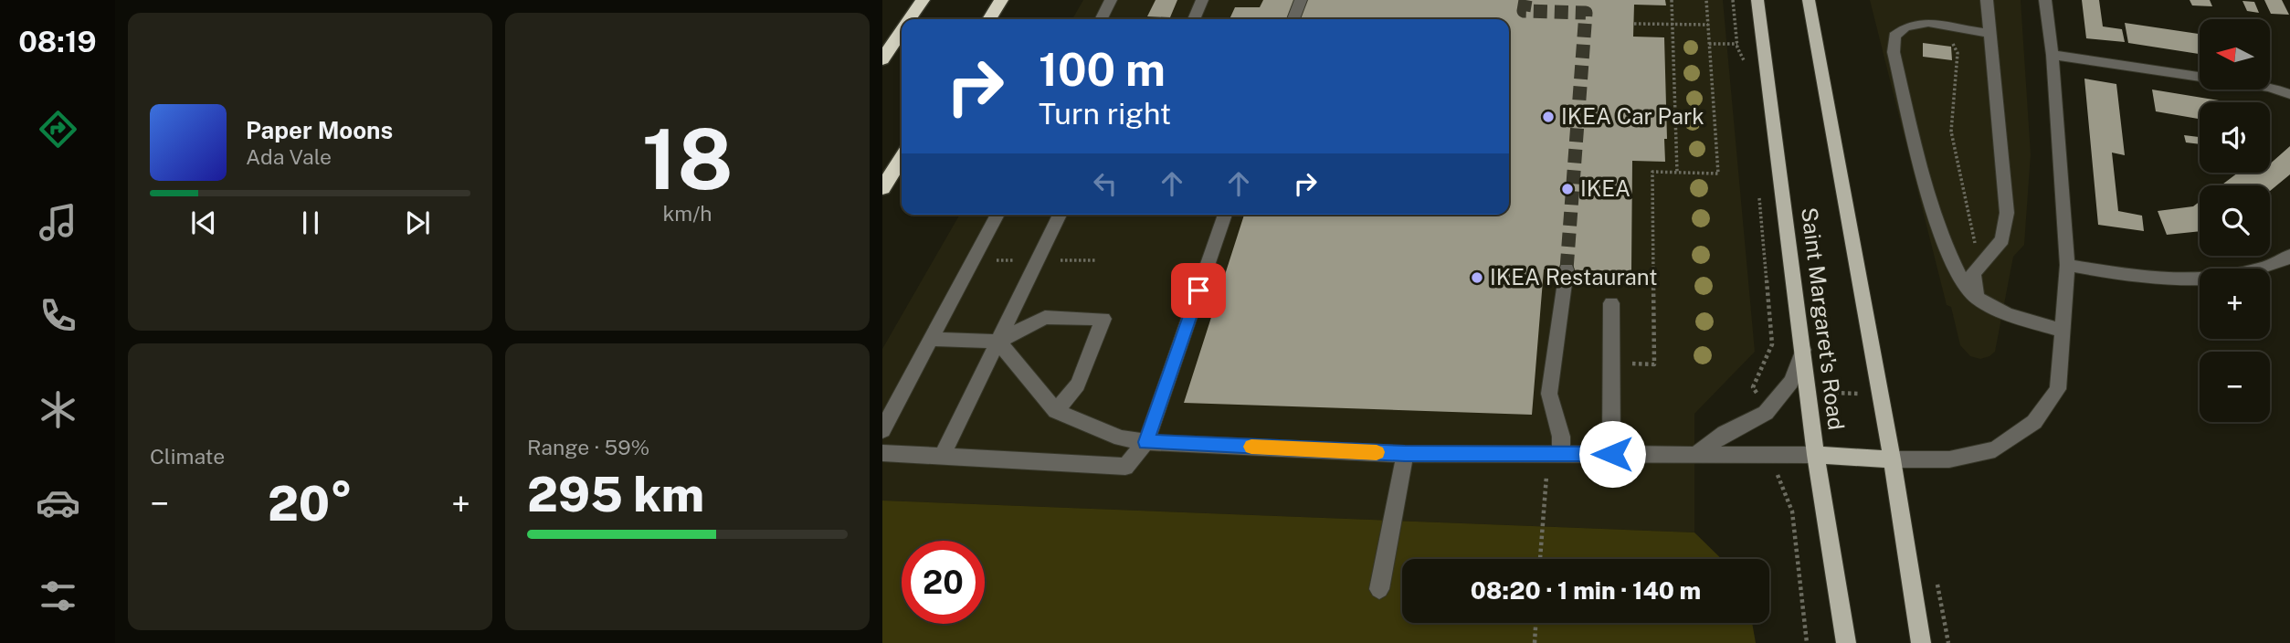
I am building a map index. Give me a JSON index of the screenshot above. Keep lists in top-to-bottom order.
{
  "streets": {
    "main road": ["Saint Margaret's Road"]
  },
  "places": ["IKEA Car Park", "IKEA", "IKEA Restaurant"],
  "north": "left",
  "page": {
    "tabs": "08:19",
    "tile": [
      ["18", "km/h"],
      "Climate",
      ["Range · 59%", "295 km"]
    ],
    "map_buttons": ["+", "−"],
    "turn": ["100 m", "Turn right"],
    "song": ["Paper Moons", "Ada Vale"],
    "heat": ["−", "20°", "+"],
    "limit": "20",
    "trip": "08:20 · 1 min · 140 m"
  }
}
